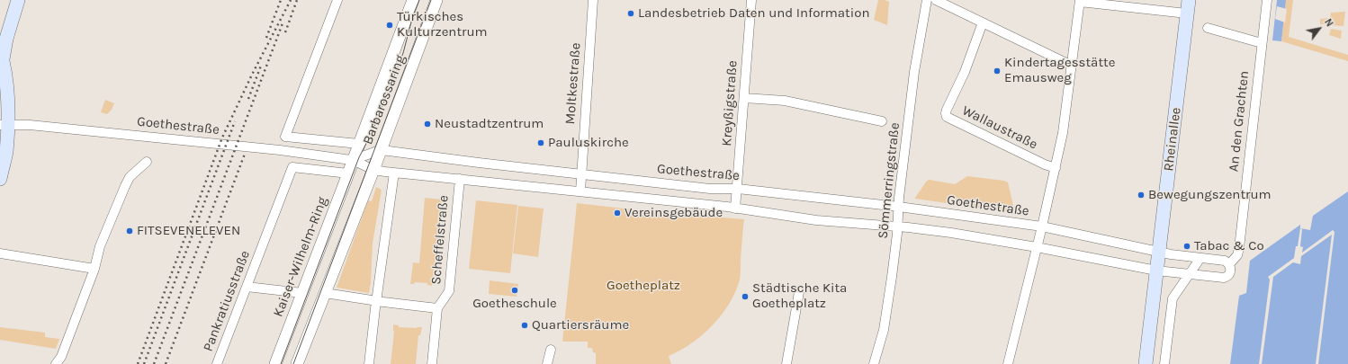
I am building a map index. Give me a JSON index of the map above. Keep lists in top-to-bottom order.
{
  "streets": {
    "main road": ["Rheinallee"],
    "street": [
      "Moltkestraße",
      "Barbarossaring",
      "Kreyßigstraße",
      "An den Grachten",
      "Goethestraße",
      "Wallaustraße",
      "Sömmerringstraße",
      "Scheffelstraße",
      "Kaiser-Wilhelm-Ring",
      "Pankratiusstraße"
    ]
  },
  "crossings": [
    ["Moltkestraße", "Goethestraße"],
    ["Barbarossaring", "Goethestraße"],
    ["Barbarossaring", "Kaiser-Wilhelm-Ring"],
    ["Kreyßigstraße", "Goethestraße"],
    ["An den Grachten", "Goethestraße"],
    ["An den Grachten", "Rheinallee"],
    ["Goethestraße", "Rheinallee"],
    ["Goethestraße", "Sömmerringstraße"],
    ["Goethestraße", "Scheffelstraße"],
    ["Goethestraße", "Kaiser-Wilhelm-Ring"],
    ["Kaiser-Wilhelm-Ring", "Pankratiusstraße"]
  ],
  "parks": ["Goetheplatz"],
  "places": [
    "Landesbetrieb Daten und Information",
    "Türkisches Kulturzentrum",
    "Kindertagesstätte Emausweg",
    "Neustadtzentrum",
    "Pauluskirche",
    "Bewegungszentrum",
    "Vereinsgebäude",
    "FITSEVENELEVEN",
    "Tabac & Co",
    "Goetheschule",
    "Städtische Kita Goetheplatz",
    "Quartiersräume"
  ],
  "north": "top right"
}
